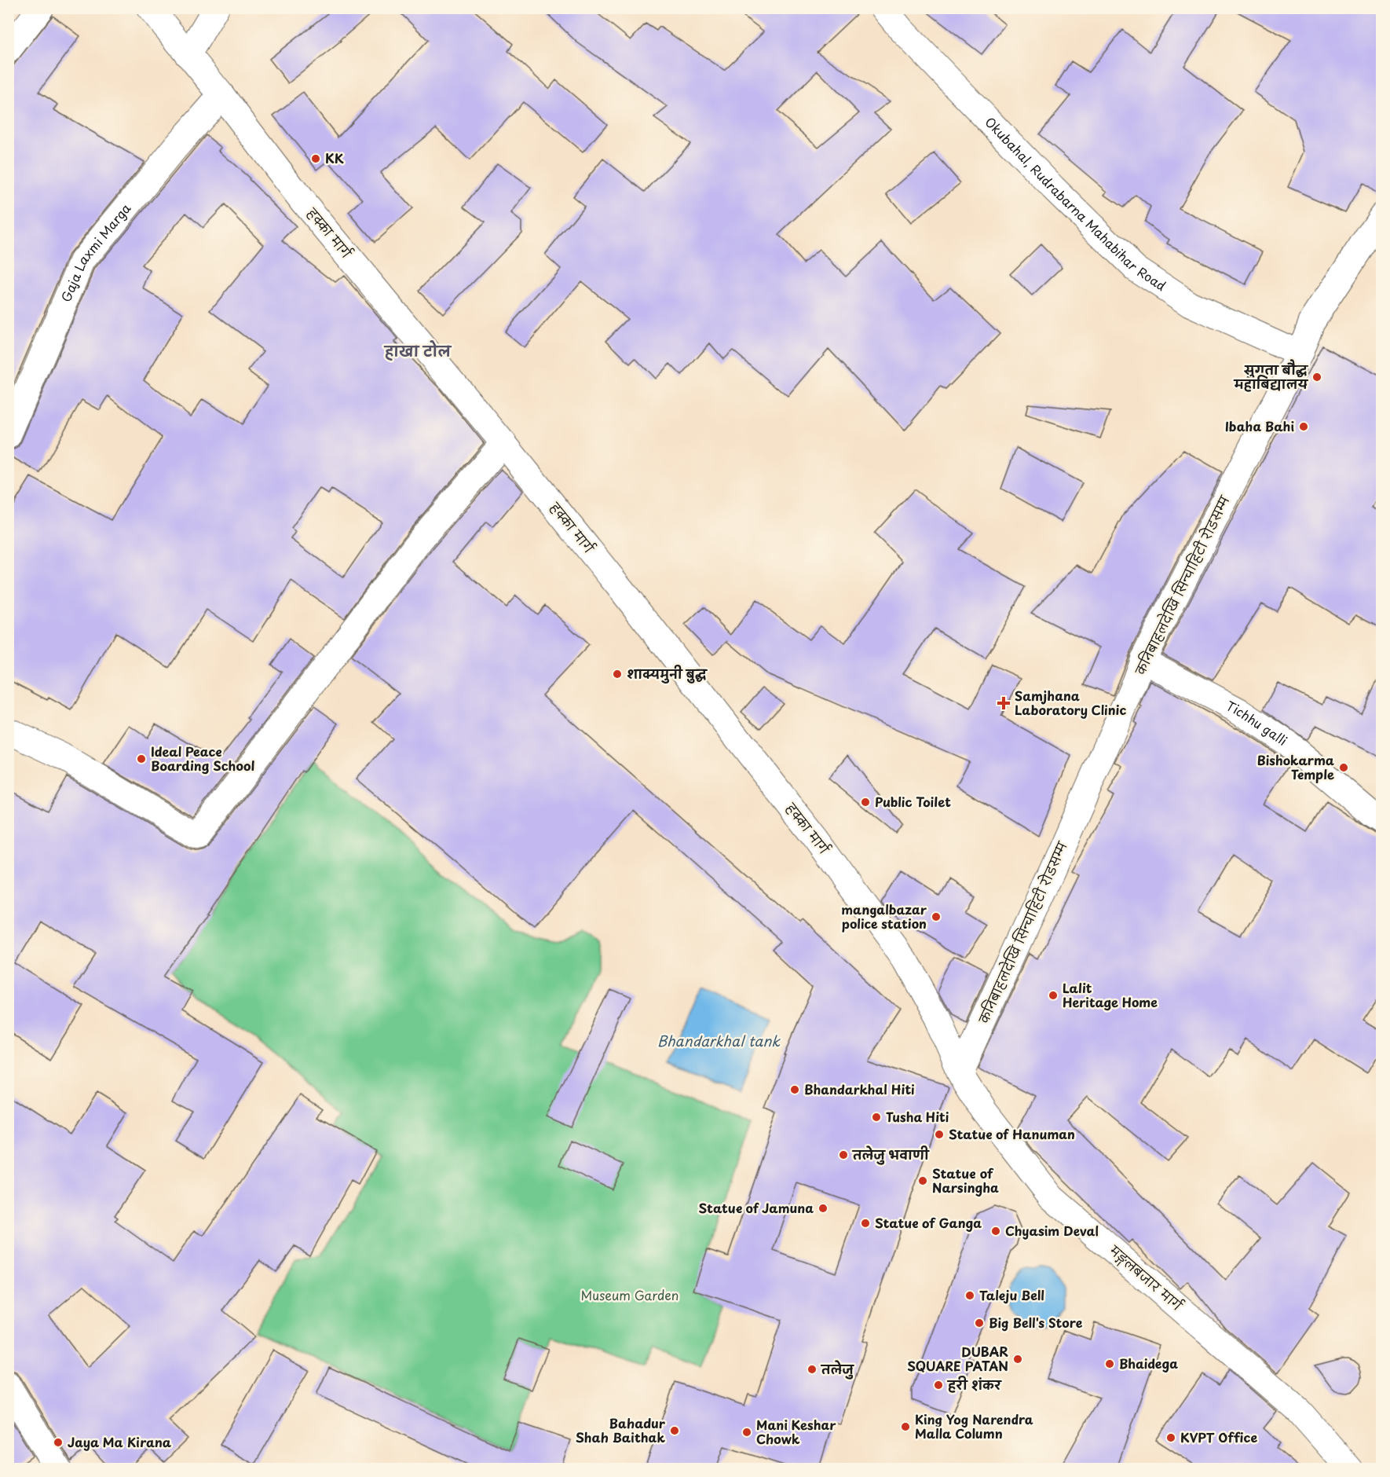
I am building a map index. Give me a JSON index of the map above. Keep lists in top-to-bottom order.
{
  "streets": {
    "street": [
      "Okubahal, Rudrabarna Mahabihar Road",
      "हक्का मार्ग",
      "Gaja Laxmi Marga",
      "कनिबाहलदेखि सिन्चाहिटी रोडसम्म",
      "Tichhu galli",
      "मङ्गलबजार मार्ग"
    ]
  },
  "crossings": [
    ["Okubahal, Rudrabarna Mahabihar Road", "कनिबाहलदेखि सिन्चाहिटी रोडसम्म"],
    ["हक्का मार्ग", "Gaja Laxmi Marga"],
    ["हक्का मार्ग", "कनिबाहलदेखि सिन्चाहिटी रोडसम्म"],
    ["हक्का मार्ग", "मङ्गलबजार मार्ग"],
    ["कनिबाहलदेखि सिन्चाहिटी रोडसम्म", "Tichhu galli"],
    ["कनिबाहलदेखि सिन्चाहिटी रोडसम्म", "मङ्गलबजार मार्ग"]
  ],
  "districts": ["हाखा टोल"],
  "water": ["Bhandarkhal tank"],
  "parks": ["Museum Garden"],
  "places": {
    "other": [
      "KK",
      "सुगता बौद्ध महाबिद्यालय",
      "Ibaha Bahi",
      "शाक्यमुनी बुद्ध",
      "Ideal Peace Boarding School",
      "Bishokarma Temple",
      "Public Toilet",
      "mangalbazar police station",
      "Lalit Heritage Home",
      "Bhandarkhal Hiti",
      "Tusha Hiti",
      "Statue of Hanuman",
      "तलेजु भवाणी",
      "Statue of Narsingha",
      "Statue of Jamuna",
      "Statue of Ganga",
      "Chyasim Deval",
      "Taleju Bell",
      "Big Bell's Store",
      "DUBAR SQUARE PATAN",
      "Bhaidega",
      "तलेजु",
      "हरी शंकर",
      "King Yog Narendra Malla Column",
      "Bahadur Shah Baithak",
      "Mani Keshar Chowk",
      "KVPT Office",
      "Jaya Ma Kirana"
    ],
    "health": ["Samjhana Laboratory Clinic"]
  }
}
